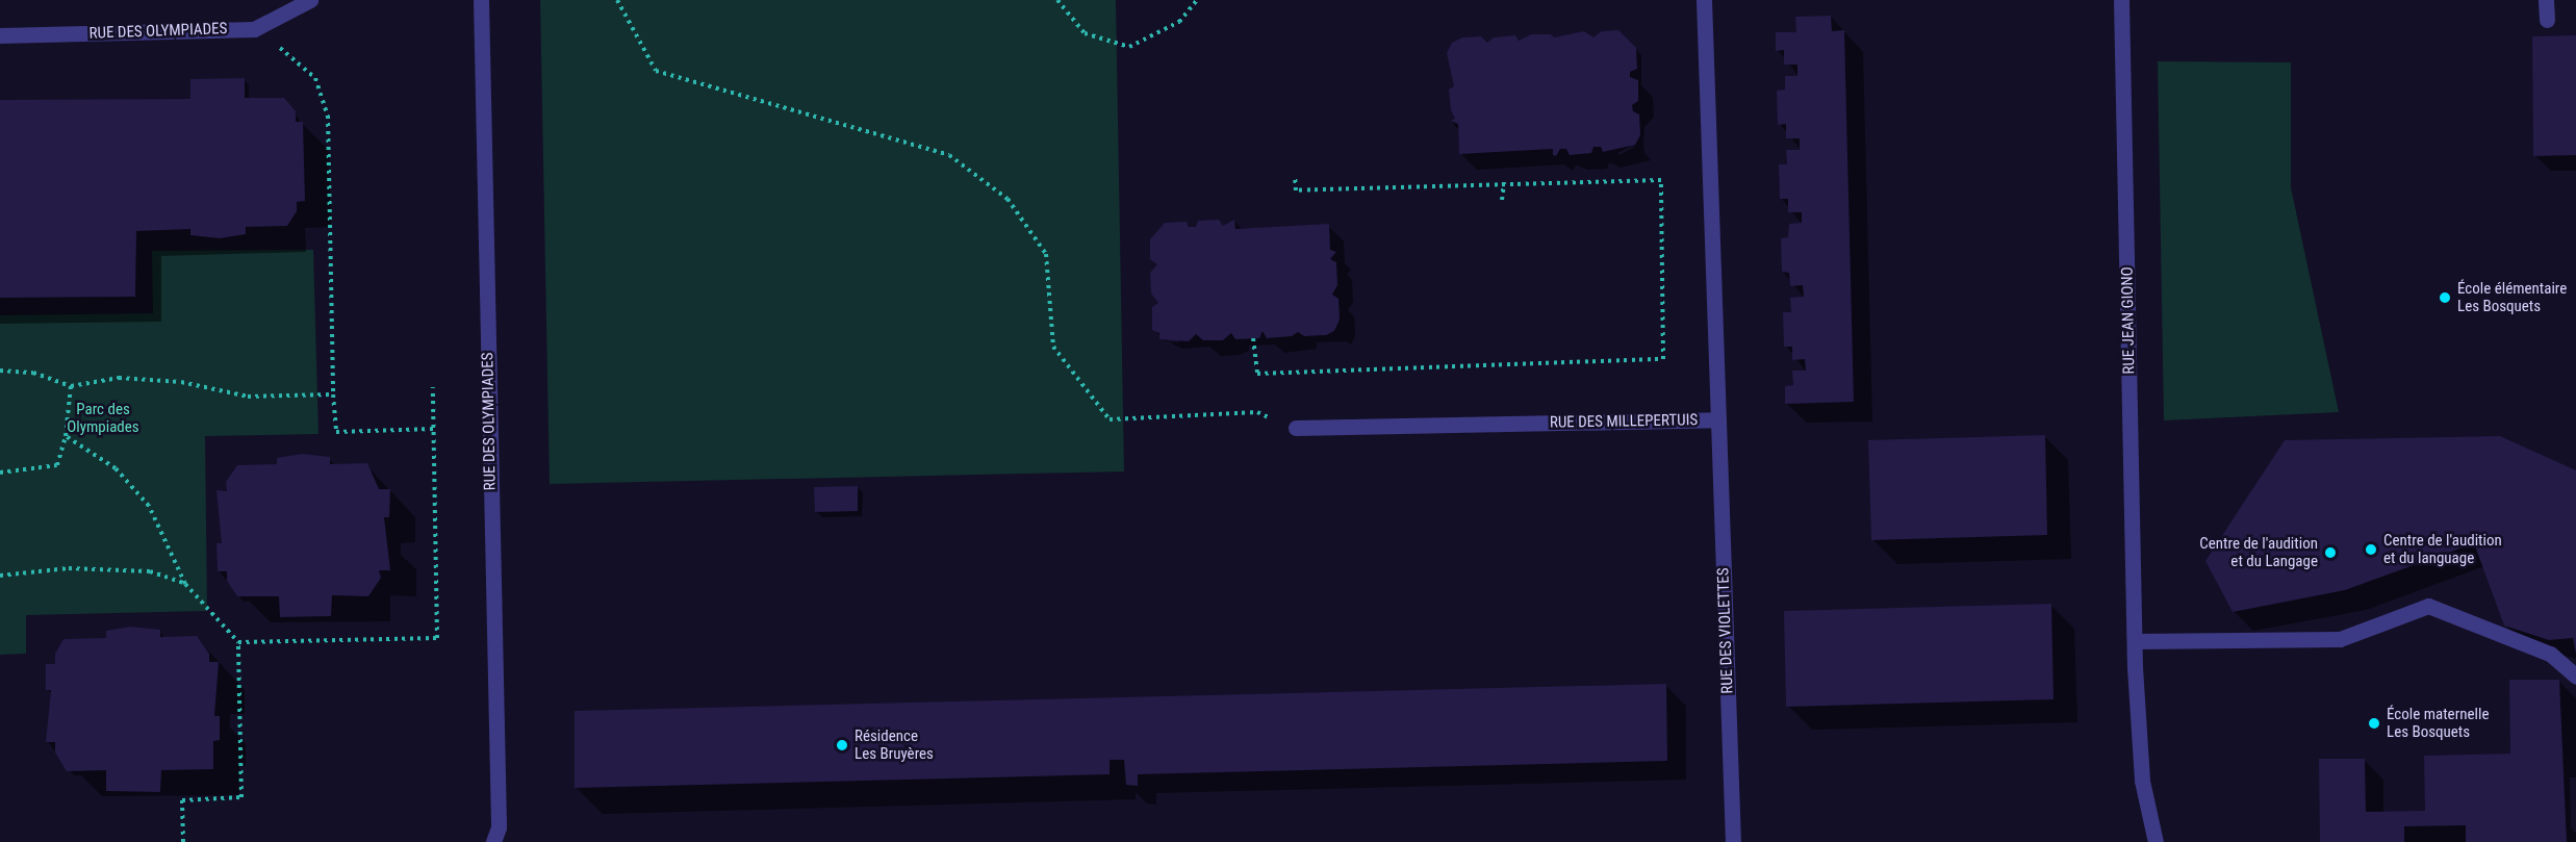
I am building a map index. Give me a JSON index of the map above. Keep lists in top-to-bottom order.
{
  "streets": {
    "street": [
      "RUE DES OLYMPIADES",
      "RUE JEAN GIONO",
      "RUE DES MILLEPERTUIS",
      "RUE DES VIOLETTES"
    ]
  },
  "crossings": [
    ["RUE DES MILLEPERTUIS", "RUE DES VIOLETTES"]
  ],
  "parks": ["Parc des Olympiades"],
  "places": [
    "École élémentaire Les Bosquets",
    "Centre de l'audition et du language",
    "Centre de l'audition et du Langage",
    "École maternelle Les Bosquets",
    "Résidence Les Bruyères"
  ]
}
